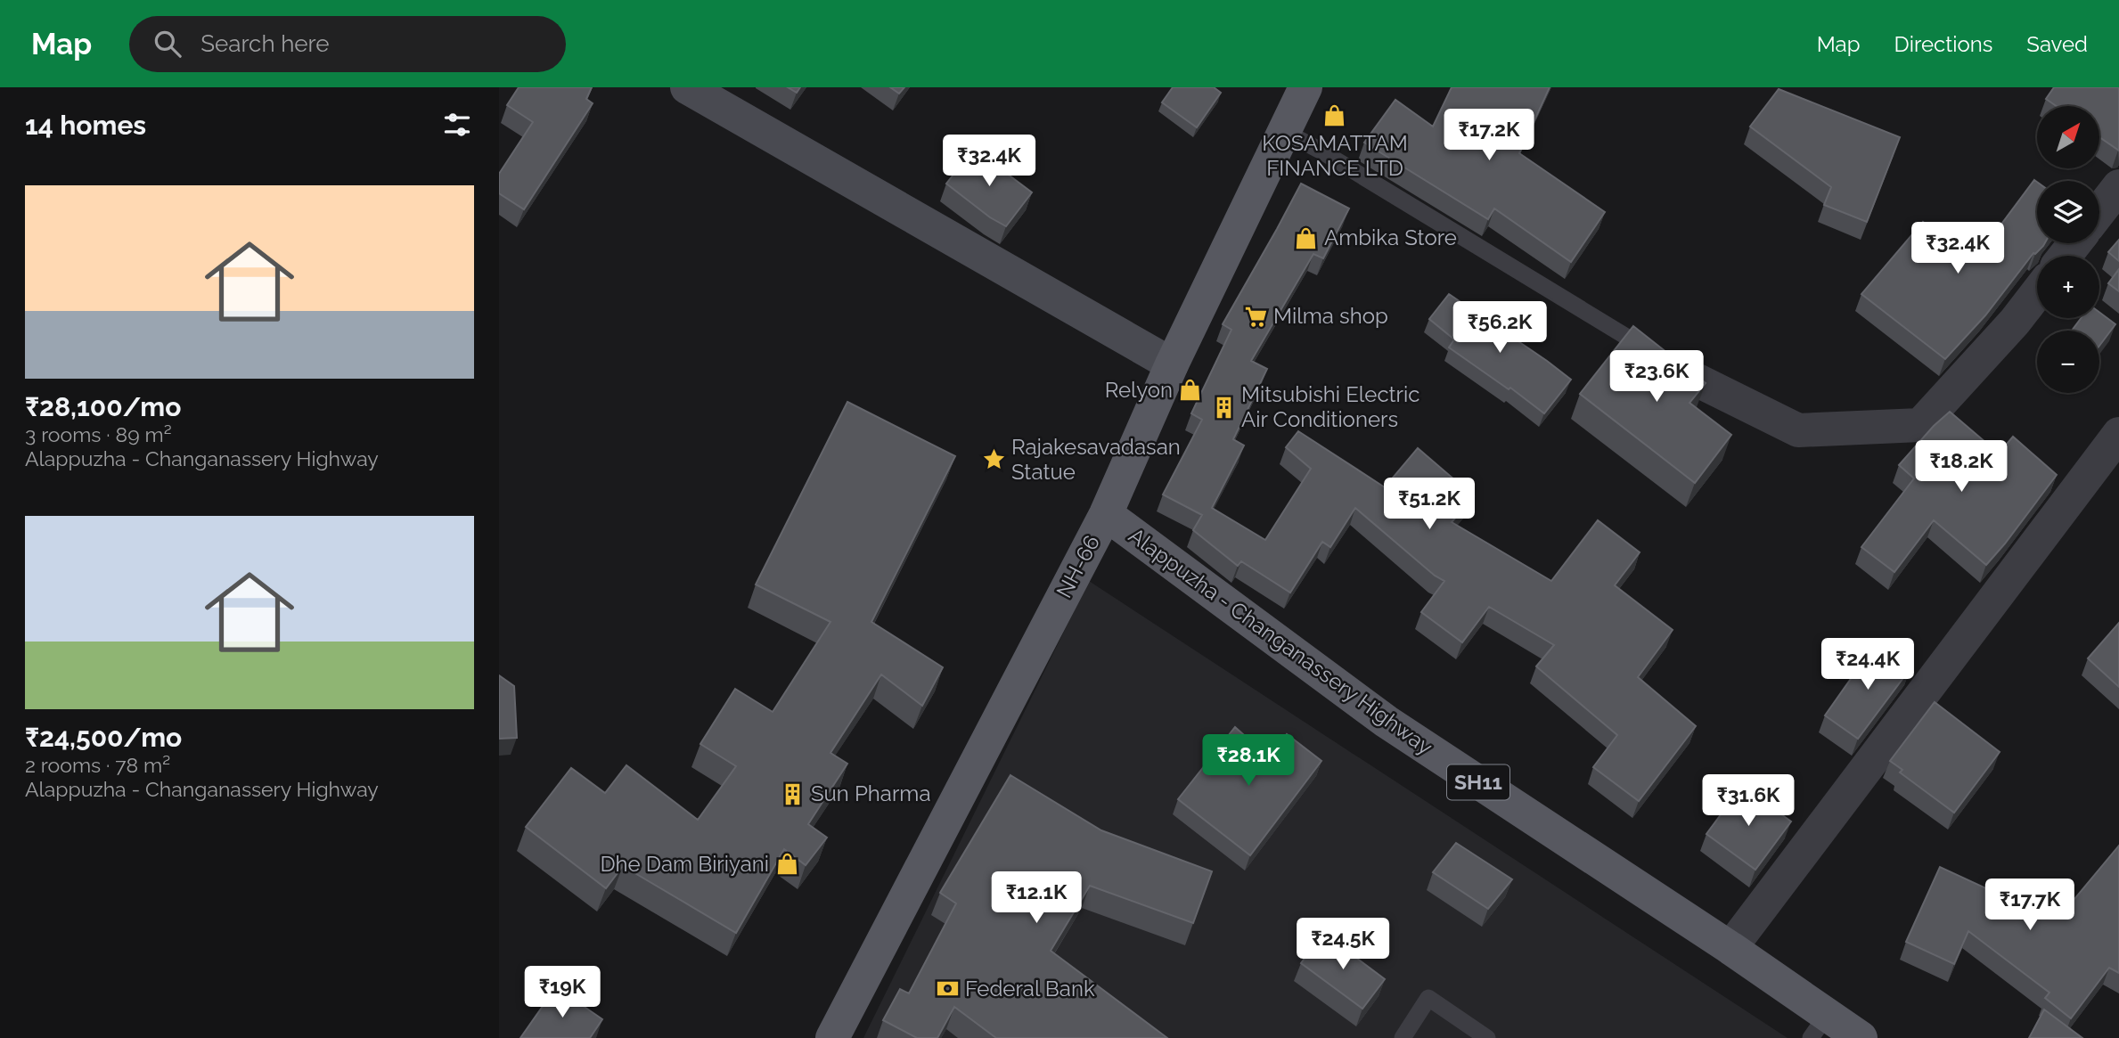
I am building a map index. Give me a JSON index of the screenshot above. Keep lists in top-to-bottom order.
{
  "streets": {
    "main road": ["NH-66", "Alappuzha - Changanassery Highway", "SH11"]
  },
  "crossings": [
    ["NH-66", "Alappuzha - Changanassery Highway"]
  ],
  "places": {
    "shop": [
      "KOSAMATTAM FINANCE LTD",
      "Ambika Store",
      "Relyon",
      "Dhe Dam Biriyani"
    ],
    "supermarket": ["Milma shop"],
    "building": ["Mitsubishi Electric Air Conditioners", "Sun Pharma"],
    "place": ["Rajakesavadasan Statue"],
    "bank": ["Federal Bank"]
  },
  "north": "top right",
  "page": {
    "header": "Map",
    "search": "Search here",
    "nav": ["Map", "Directions", "Saved"],
    "heading": "14 homes",
    "map_buttons": ["+", "−"],
    "price": [
      "₹17.2K",
      "₹32.4K",
      "₹32.4K",
      "₹56.2K",
      "₹23.6K",
      "₹18.2K",
      "₹51.2K",
      "₹24.4K",
      "₹28.1K",
      "₹31.6K",
      "₹12.1K",
      "₹17.7K",
      "₹24.5K",
      "₹19K"
    ],
    "list": [
      {
        "name": "₹28,100/mo",
        "note": "3 rooms · 89 m² · Alappuzha - Changanassery Highway"
      },
      {
        "name": "₹24,500/mo",
        "note": "2 rooms · 78 m² · Alappuzha - Changanassery Highway"
      }
    ]
  }
}
